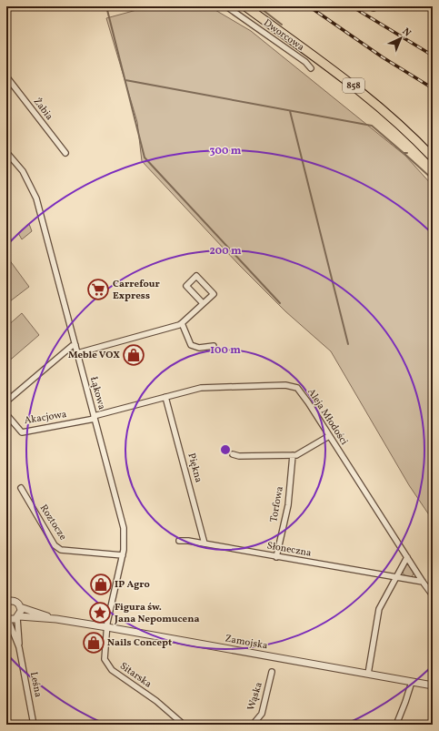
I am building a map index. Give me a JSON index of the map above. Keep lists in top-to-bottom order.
{
  "streets": {
    "main road": ["858"],
    "street": [
      "Dworcowa",
      "Żabia",
      "Łąkowa",
      "Aleja Młodości",
      "Akacjowa",
      "Piękna",
      "Torfowa",
      "Roztocze",
      "Słoneczna",
      "Zamojska",
      "Sitarska",
      "Leśna",
      "Wąska"
    ]
  },
  "crossings": [
    ["Łąkowa", "Aleja Młodości"],
    ["Łąkowa", "Akacjowa"],
    ["Łąkowa", "Roztocze"],
    ["Łąkowa", "Zamojska"],
    ["Łąkowa", "Sitarska"],
    ["Aleja Młodości", "Akacjowa"],
    ["Aleja Młodości", "Piękna"],
    ["Aleja Młodości", "Słoneczna"],
    ["Piękna", "Słoneczna"],
    ["Torfowa", "Słoneczna"],
    ["Zamojska", "Sitarska"],
    ["Zamojska", "Leśna"]
  ],
  "places": {
    "supermarket": ["Carrefour Express"],
    "shop": ["Meble VOX", "IP Agro", "Nails Concept"],
    "place": ["Figura św. Jana Nepomucena"]
  },
  "north": "top right",
  "rings": ["300 m", "200 m", "100 m"]
}
